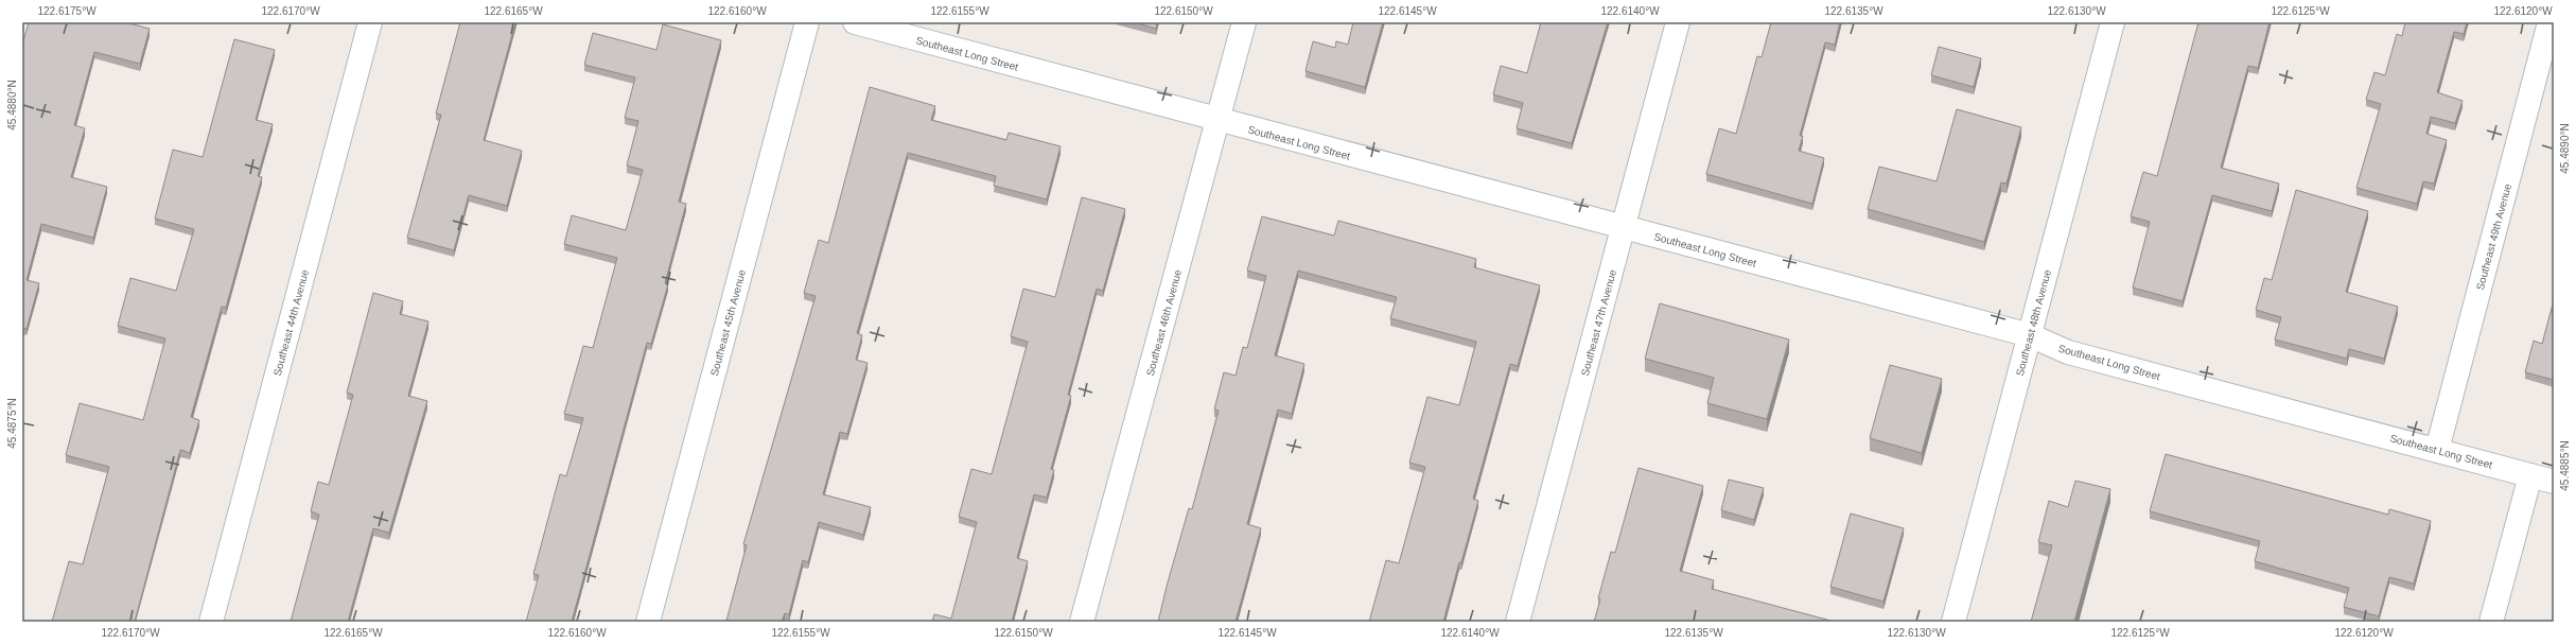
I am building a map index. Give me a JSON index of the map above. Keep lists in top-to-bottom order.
{
  "streets": {
    "street": [
      "Southeast Long Street",
      "Southeast 49th Avenue",
      "Southeast 44th Avenue",
      "Southeast 45th Avenue",
      "Southeast 46th Avenue",
      "Southeast 47th Avenue",
      "Southeast 48th Avenue"
    ]
  },
  "crossings": [
    ["Southeast Long Street", "Southeast 49th Avenue"],
    ["Southeast Long Street", "Southeast 46th Avenue"],
    ["Southeast Long Street", "Southeast 47th Avenue"],
    ["Southeast Long Street", "Southeast 48th Avenue"]
  ],
  "coordinates": [
    "122.6175°W",
    "122.6170°W",
    "122.6165°W",
    "122.6160°W",
    "122.6155°W",
    "122.6150°W",
    "122.6145°W",
    "122.6140°W",
    "122.6135°W",
    "122.6130°W",
    "122.6125°W",
    "122.6120°W",
    "45.4880°N",
    "45.4890°N",
    "45.4875°N",
    "45.4885°N"
  ]
}
